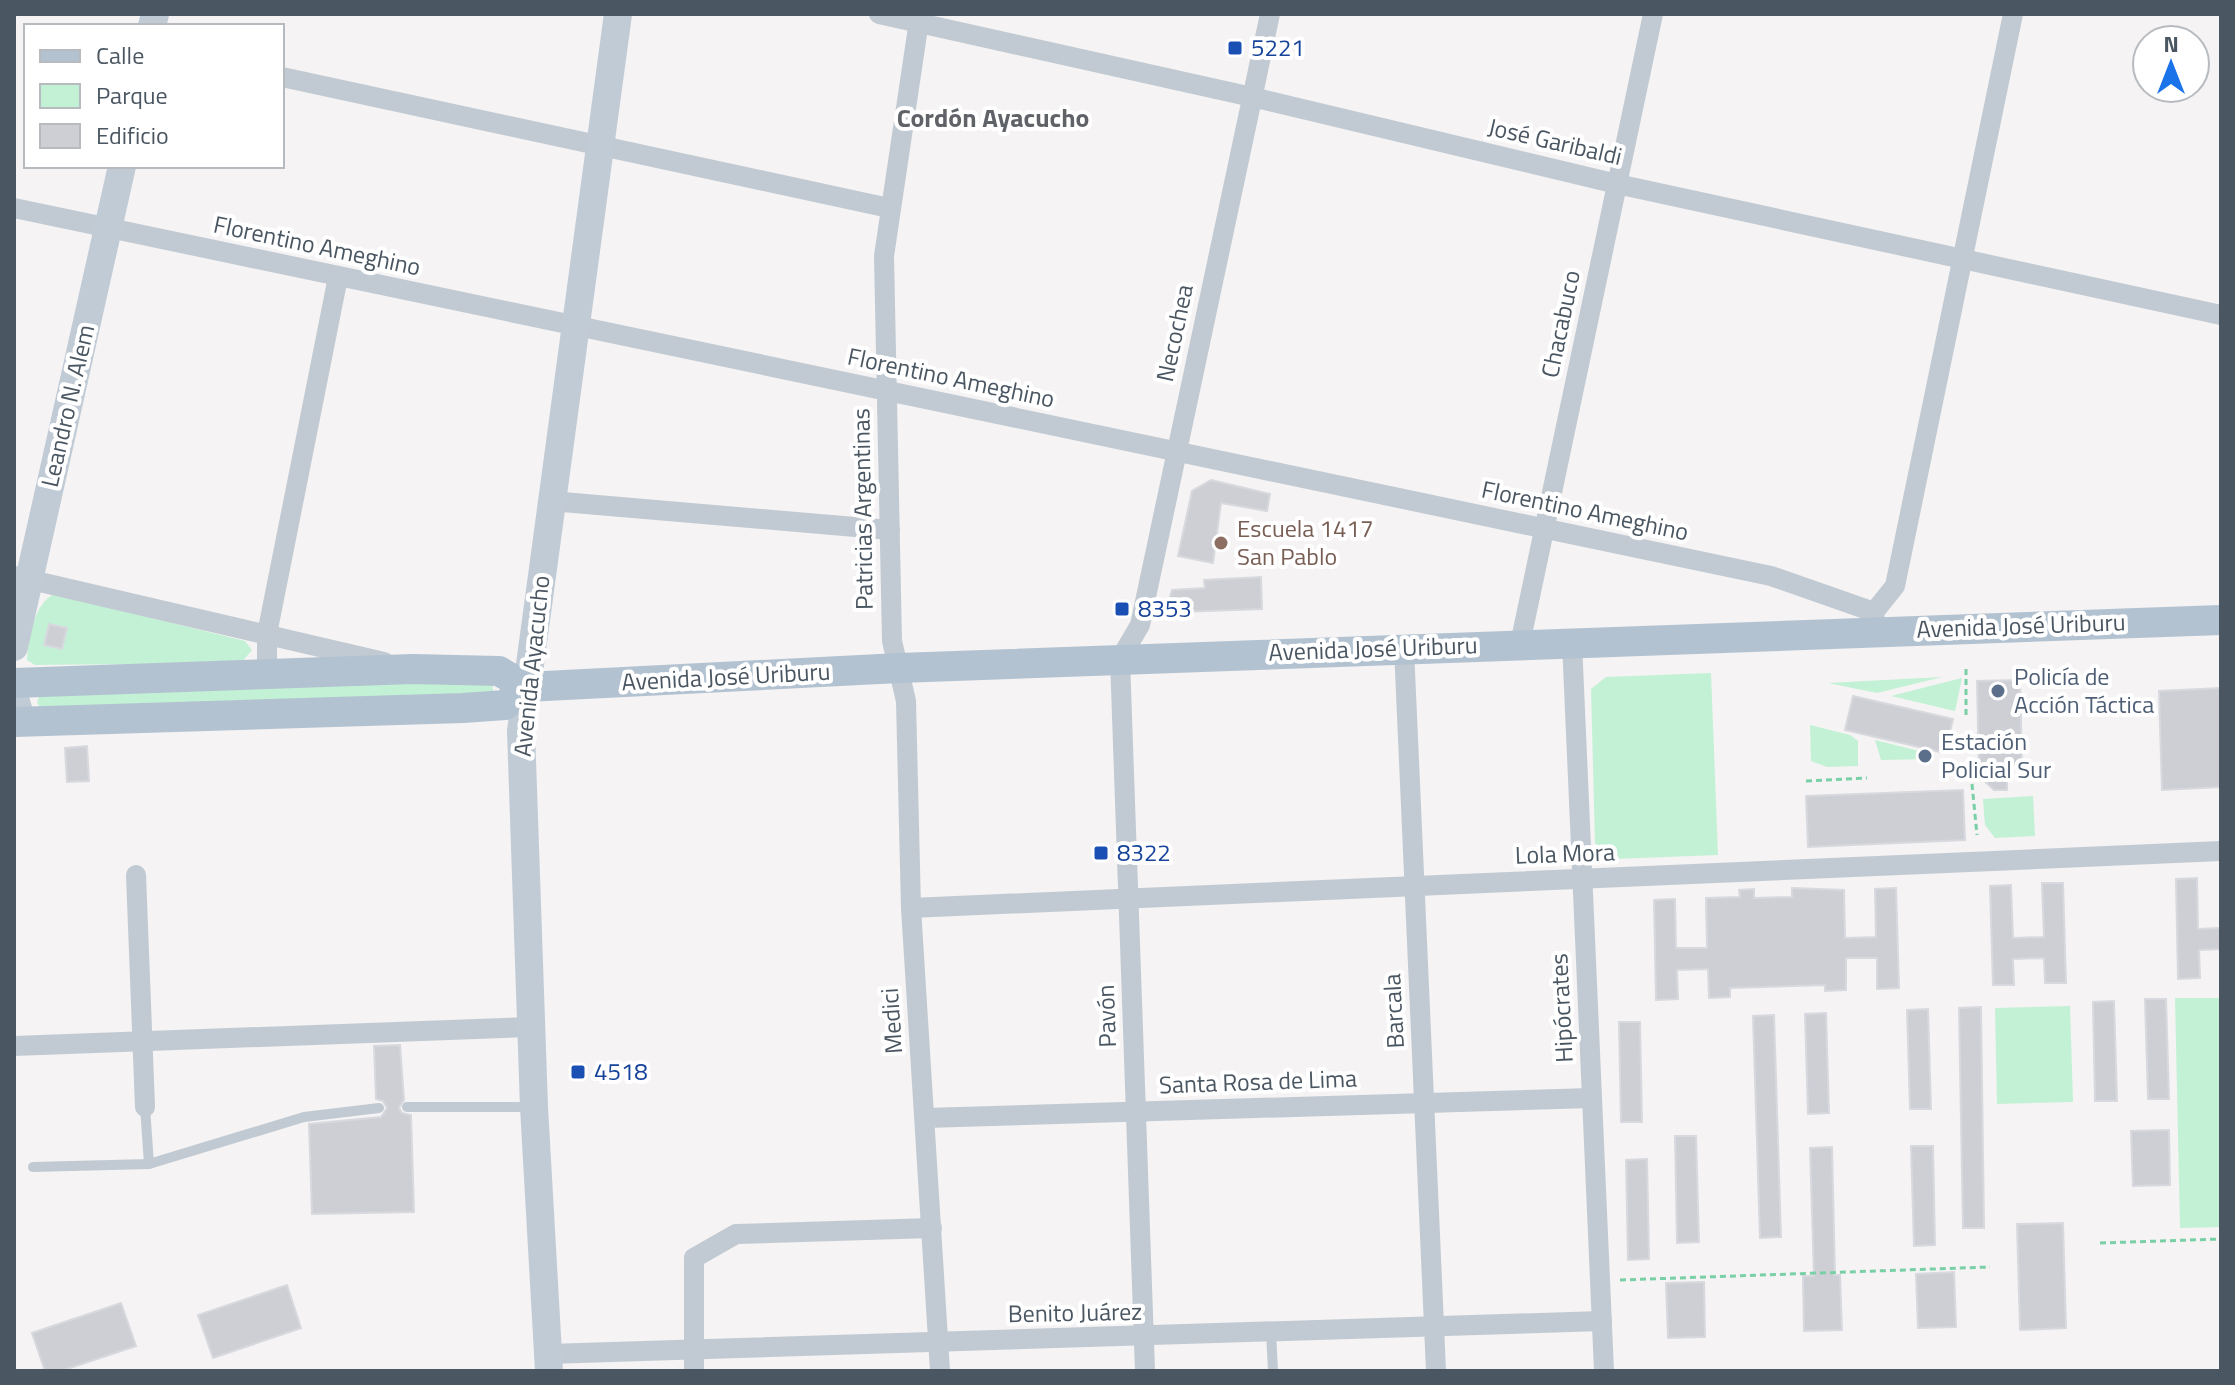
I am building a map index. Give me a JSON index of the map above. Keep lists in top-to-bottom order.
{
  "streets": {
    "main road": ["Leandro N. Alem", "Avenida José Uriburu", "Avenida Ayacucho"],
    "street": [
      "José Garibaldi",
      "Florentino Ameghino",
      "Chacabuco",
      "Necochea",
      "Patricias Argentinas",
      "Lola Mora",
      "Hipócrates",
      "Barcala",
      "Pavón",
      "Medici",
      "Santa Rosa de Lima",
      "Benito Juárez"
    ]
  },
  "crossings": [
    ["José Garibaldi", "Chacabuco"],
    ["José Garibaldi", "Necochea"],
    ["José Garibaldi", "Patricias Argentinas"],
    ["Florentino Ameghino", "Chacabuco"],
    ["Florentino Ameghino", "Necochea"],
    ["Florentino Ameghino", "Leandro N. Alem"],
    ["Florentino Ameghino", "Patricias Argentinas"],
    ["Florentino Ameghino", "Avenida José Uriburu"],
    ["Florentino Ameghino", "Avenida Ayacucho"],
    ["Chacabuco", "Avenida José Uriburu"],
    ["Necochea", "Avenida José Uriburu"],
    ["Necochea", "Pavón"],
    ["Patricias Argentinas", "Avenida José Uriburu"],
    ["Patricias Argentinas", "Medici"],
    ["Avenida José Uriburu", "Avenida Ayacucho"],
    ["Avenida José Uriburu", "Hipócrates"],
    ["Avenida José Uriburu", "Barcala"],
    ["Avenida José Uriburu", "Pavón"],
    ["Avenida José Uriburu", "Medici"],
    ["Avenida Ayacucho", "Benito Juárez"],
    ["Lola Mora", "Hipócrates"],
    ["Lola Mora", "Barcala"],
    ["Lola Mora", "Pavón"],
    ["Lola Mora", "Medici"],
    ["Hipócrates", "Santa Rosa de Lima"],
    ["Hipócrates", "Benito Juárez"],
    ["Barcala", "Santa Rosa de Lima"],
    ["Barcala", "Benito Juárez"],
    ["Pavón", "Santa Rosa de Lima"],
    ["Pavón", "Benito Juárez"],
    ["Medici", "Santa Rosa de Lima"],
    ["Medici", "Benito Juárez"]
  ],
  "districts": ["Cordón Ayacucho"],
  "places": {
    "transit": [
      "5221",
      "8353",
      "8322",
      "4518"
    ],
    "other": ["Escuela 1417 San Pablo", "Policía de Acción Táctica", "Estación Policial Sur"]
  },
  "legend": ["Calle", "Parque", "Edificio"],
  "north": "top"
}
